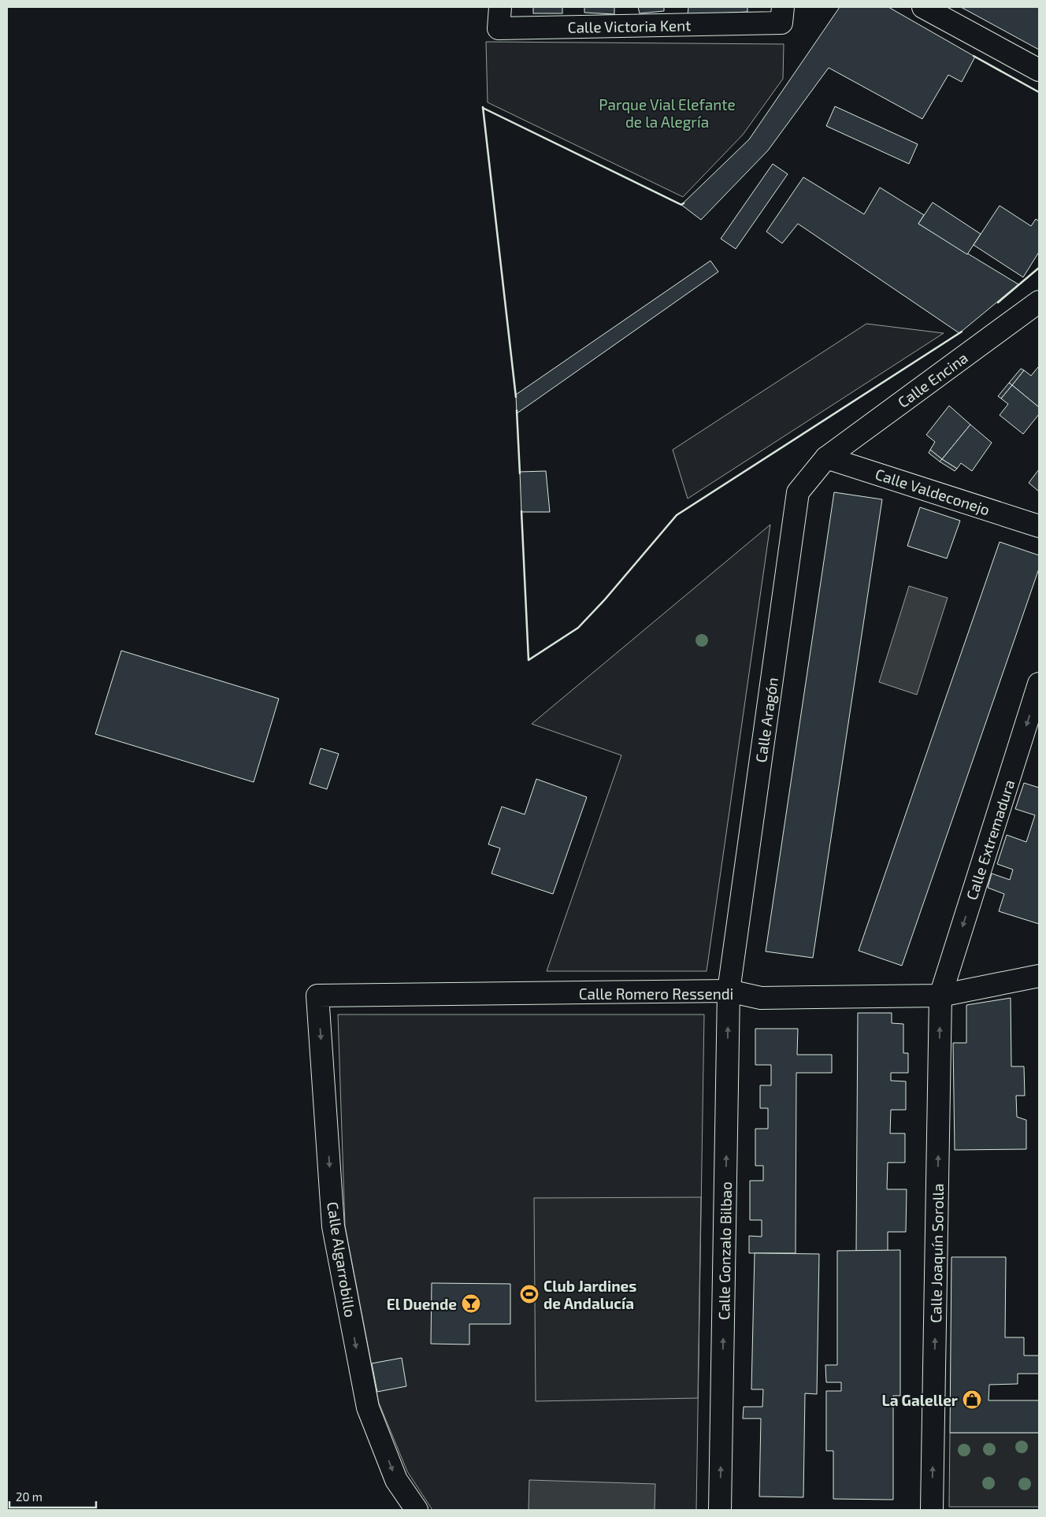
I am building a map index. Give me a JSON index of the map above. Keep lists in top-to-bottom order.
{
  "streets": {
    "street": [
      "Calle Victoria Kent",
      "Calle Encina",
      "Calle Valdeconejo",
      "Calle Aragón",
      "Calle Extremadura",
      "Calle Romero Ressendi",
      "Calle Gonzalo Bilbao",
      "Calle Joaquín Sorolla",
      "Calle Algarrobillo"
    ]
  },
  "crossings": [
    ["Calle Encina", "Calle Valdeconejo"],
    ["Calle Encina", "Calle Aragón"],
    ["Calle Valdeconejo", "Calle Aragón"],
    ["Calle Aragón", "Calle Romero Ressendi"],
    ["Calle Aragón", "Calle Gonzalo Bilbao"],
    ["Calle Extremadura", "Calle Romero Ressendi"],
    ["Calle Extremadura", "Calle Joaquín Sorolla"],
    ["Calle Romero Ressendi", "Calle Gonzalo Bilbao"],
    ["Calle Romero Ressendi", "Calle Joaquín Sorolla"],
    ["Calle Romero Ressendi", "Calle Algarrobillo"]
  ],
  "one_way": [
    "Calle Extremadura",
    "Calle Gonzalo Bilbao",
    "Calle Joaquín Sorolla",
    "Calle Algarrobillo"
  ],
  "parks": ["Parque Vial Elefante de la Alegría"],
  "places": {
    "sports": ["Club Jardines de Andalucía"],
    "bar": ["El Duende"],
    "shop": ["La Galeller"]
  },
  "scale_bar": "20 m"
}
